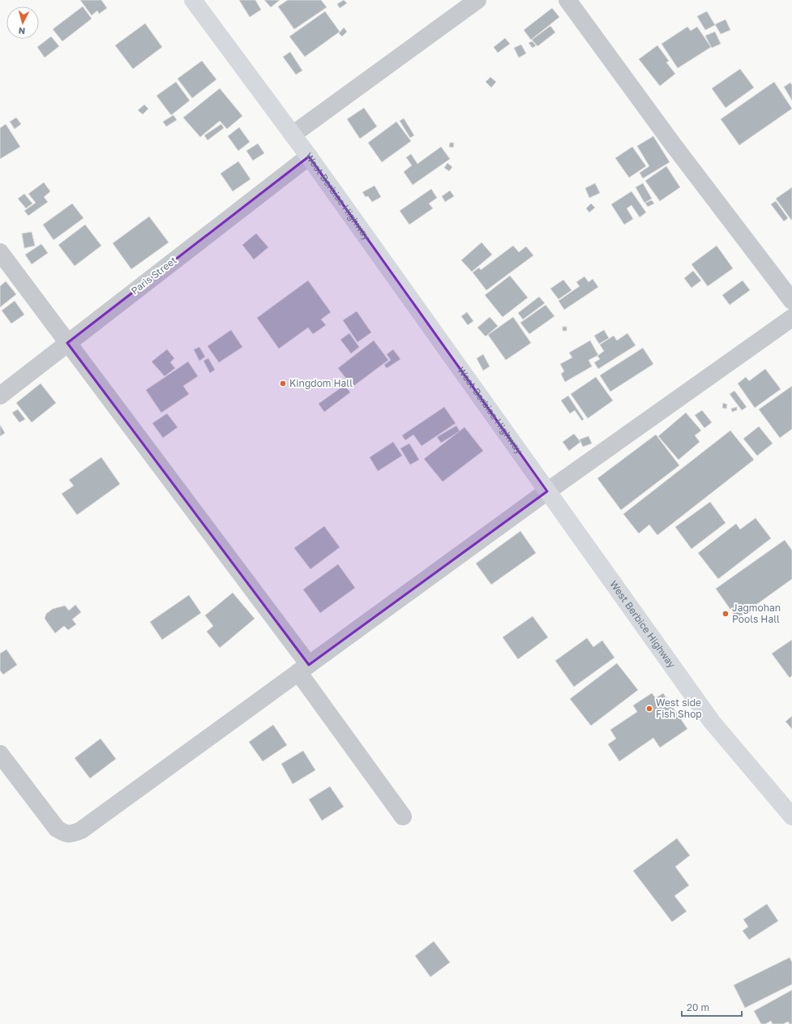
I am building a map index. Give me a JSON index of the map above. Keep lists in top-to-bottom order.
{
  "streets": {
    "main road": ["West Berbice Highway"],
    "street": ["Paris Street"]
  },
  "crossings": [
    ["West Berbice Highway", "Paris Street"]
  ],
  "places": ["Kingdom Hall", "Jagmohan Pools Hall", "West side Fish Shop"],
  "scale_bar": "20 m",
  "north": "bottom"
}
